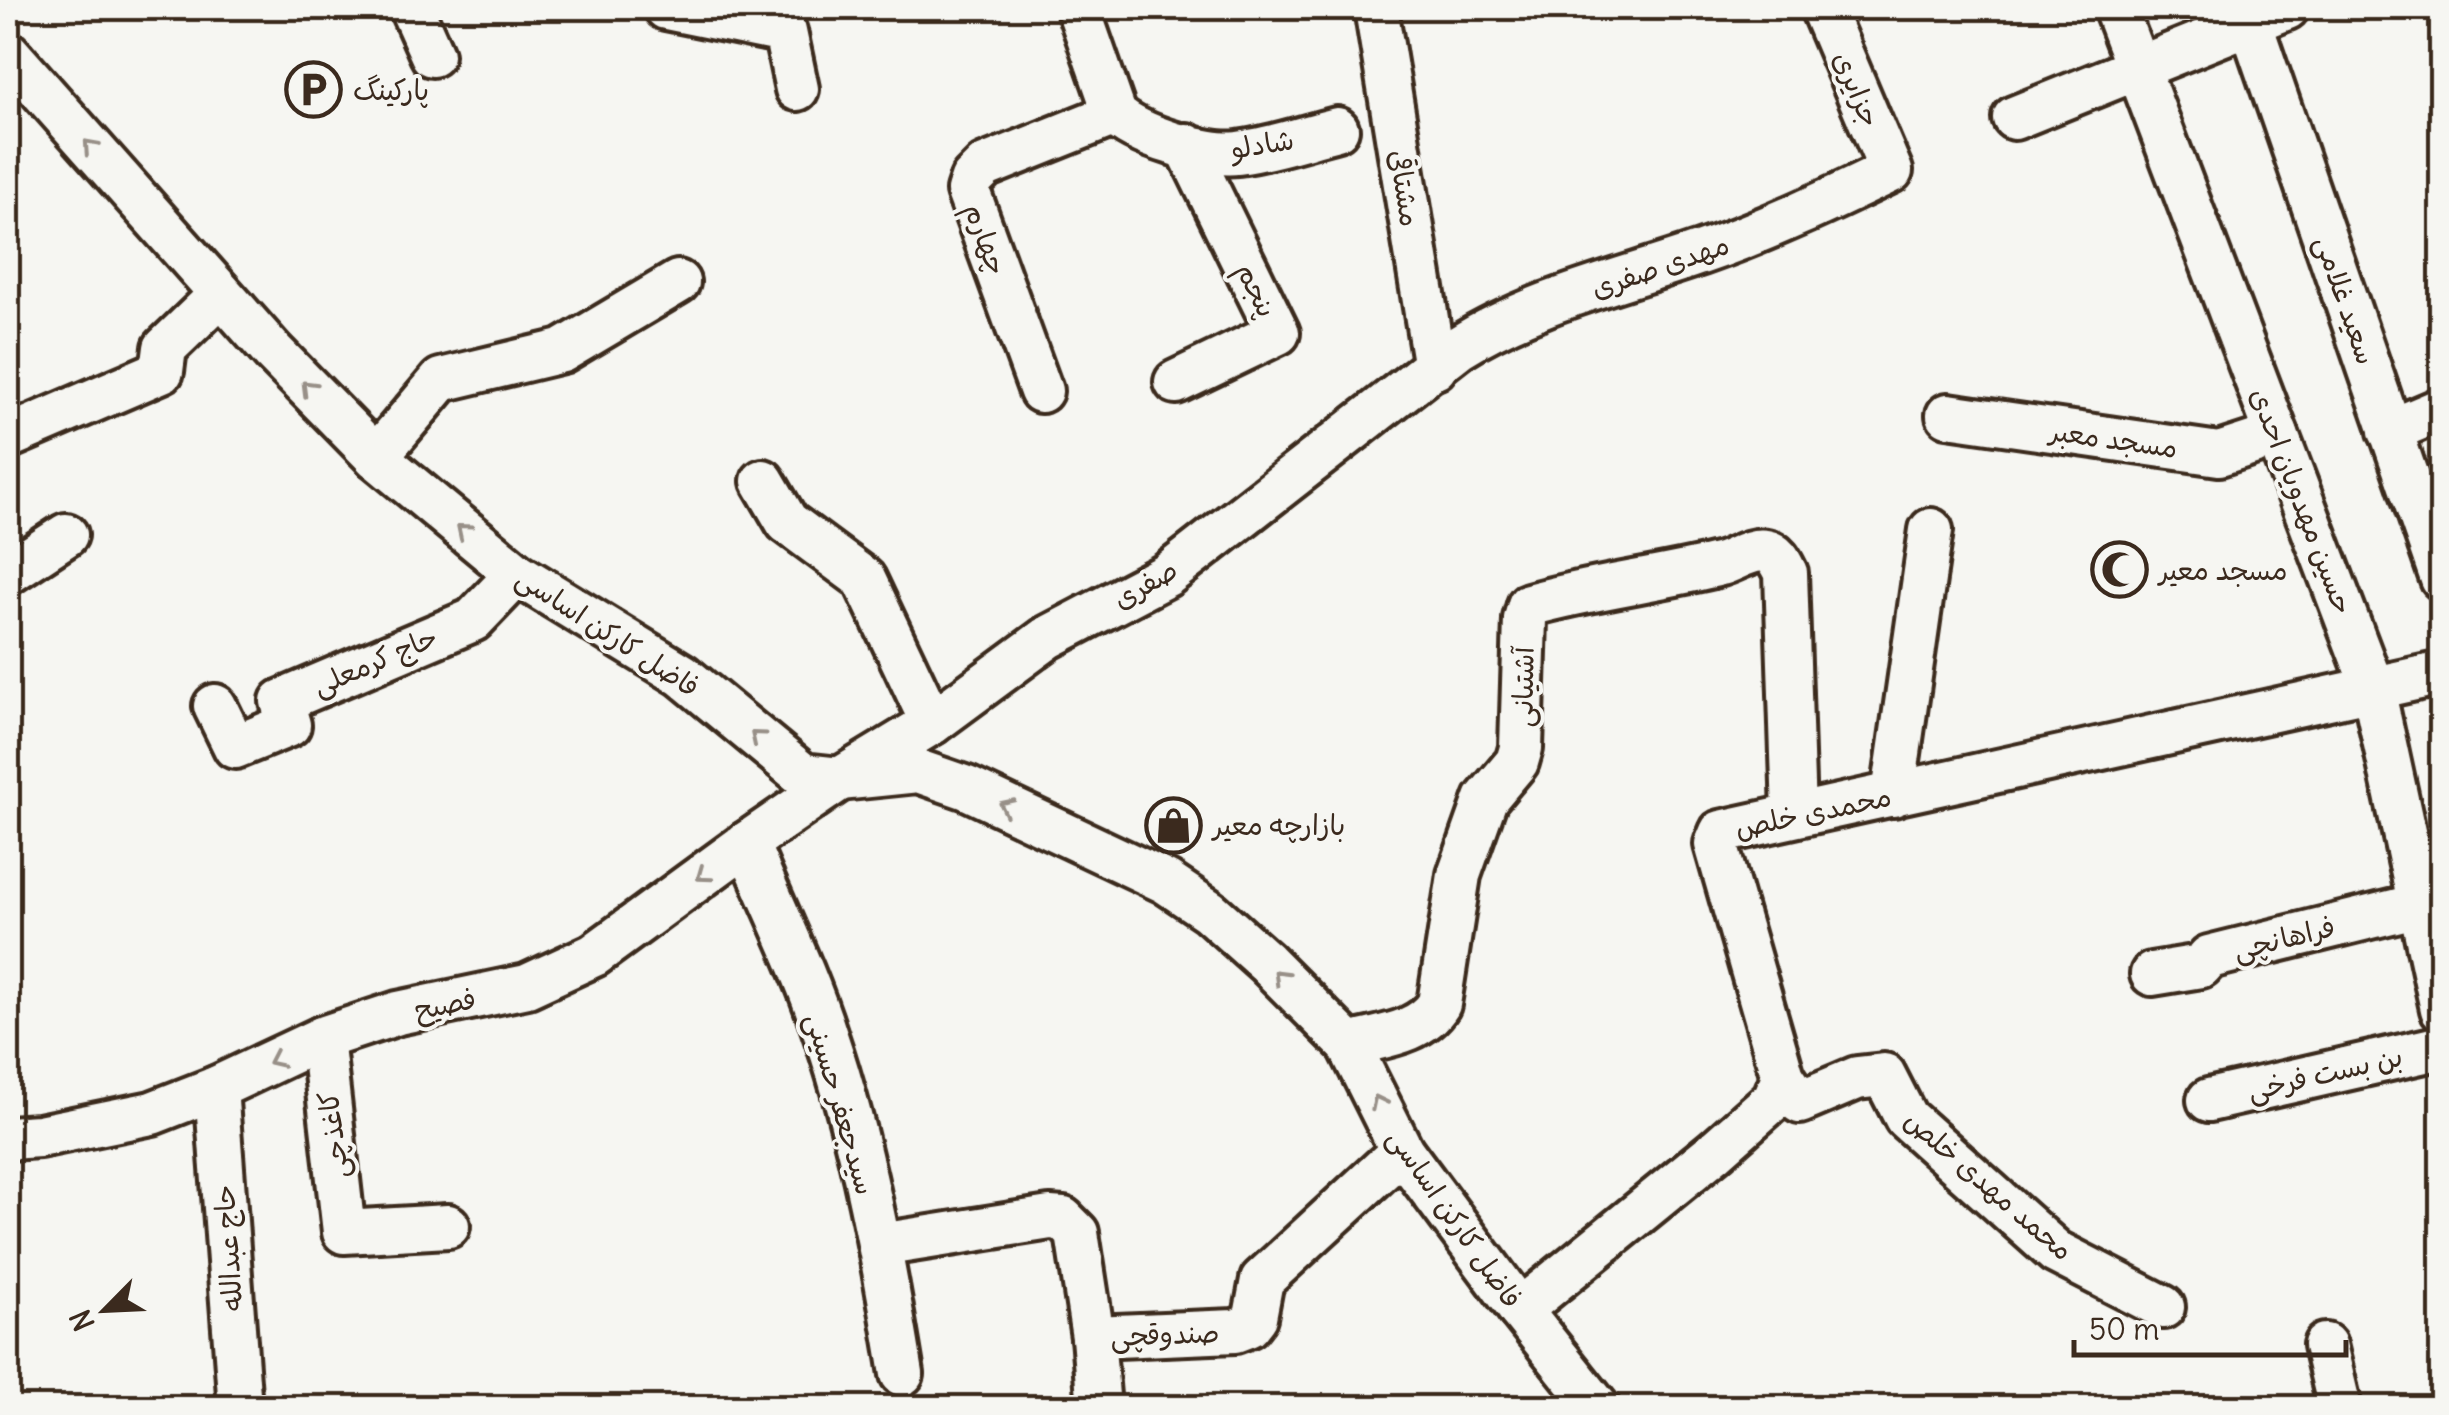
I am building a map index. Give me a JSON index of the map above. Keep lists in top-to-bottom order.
{
  "streets": {
    "street": [
      "جزایری",
      "شادلو",
      "مشتاقی",
      "چهارم",
      "مهدی صفری",
      "پنجم",
      "سعید غلامی",
      "مسجد معبر",
      "حسین مهدویان احدی",
      "صفری",
      "فاضل کارکن اساسی",
      "حاج کرمعلی",
      "آشتیانی",
      "محمدی خلص",
      "فراهانچی",
      "فصیح",
      "بن بست فرخی",
      "سیدجعفر حسینی",
      "کاغذچی",
      "محمد مهدی خلص",
      "حاج عبدالله",
      "صندوقچی"
    ]
  },
  "crossings": [
    ["جزایری", "مهدی صفری"],
    ["شادلو", "چهارم"],
    ["شادلو", "پنجم"],
    ["مشتاقی", "مهدی صفری"],
    ["مشتاقی", "صفری"],
    ["مهدی صفری", "صفری"],
    ["مسجد معبر", "حسین مهدویان احدی"],
    ["حسین مهدویان احدی", "محمدی خلص"],
    ["حسین مهدویان احدی", "فراهانچی"],
    ["صفری", "فاضل کارکن اساسی"],
    ["صفری", "فصیح"],
    ["فاضل کارکن اساسی", "حاج کرمعلی"],
    ["فاضل کارکن اساسی", "آشتیانی"],
    ["فاضل کارکن اساسی", "فصیح"],
    ["فاضل کارکن اساسی", "صندوقچی"],
    ["آشتیانی", "محمدی خلص"],
    ["محمدی خلص", "محمد مهدی خلص"],
    ["فصیح", "سیدجعفر حسینی"],
    ["فصیح", "کاغذچی"],
    ["فصیح", "حاج عبدالله"],
    ["سیدجعفر حسینی", "صندوقچی"]
  ],
  "one_way": ["فاضل کارکن اساسی", "فصیح"],
  "places": {
    "parking": ["پارکینگ"],
    "mosque": ["مسجد معیر"],
    "shop": ["بازارچه معیر"]
  },
  "scale_bar": "50 m",
  "north": "bottom left"
}
